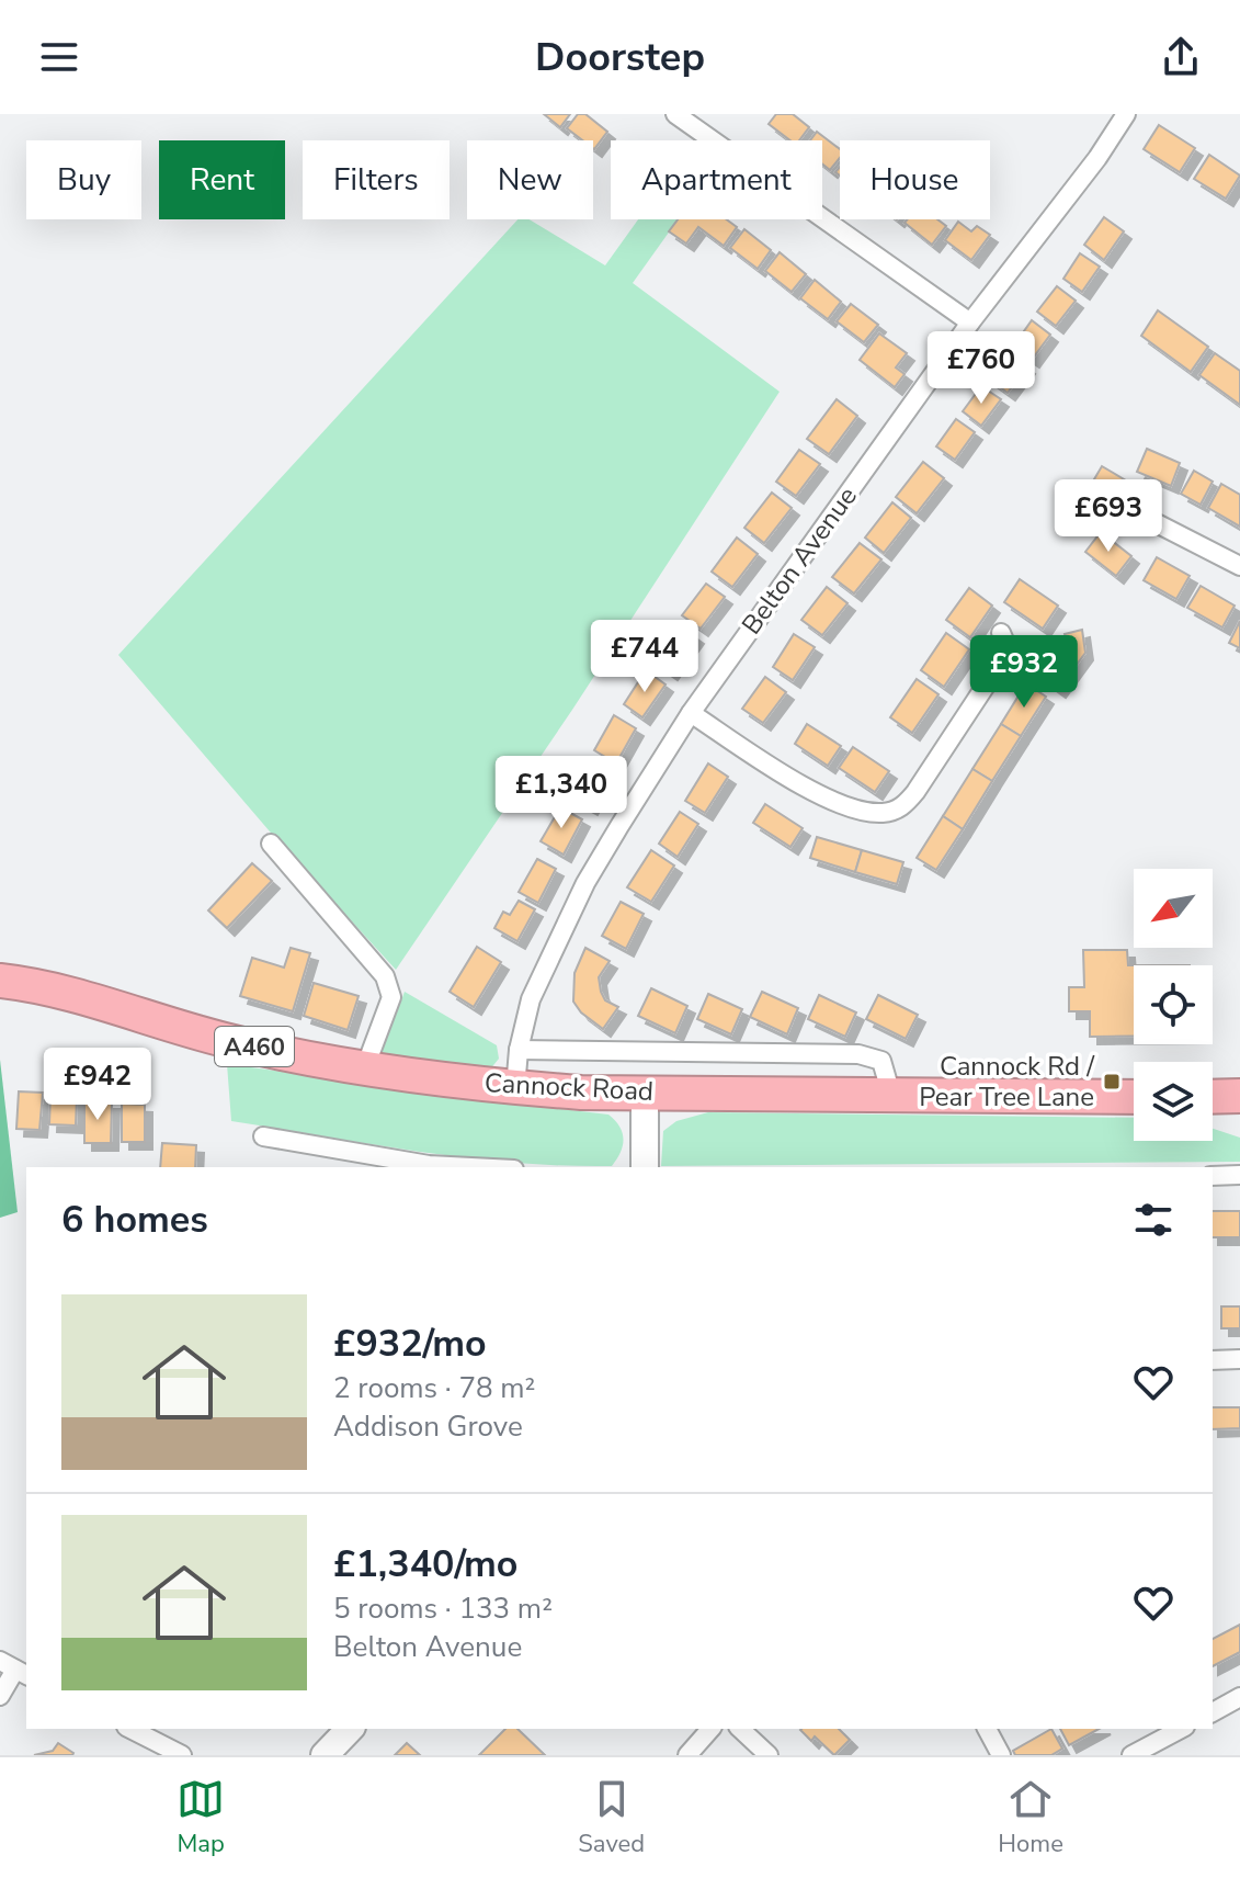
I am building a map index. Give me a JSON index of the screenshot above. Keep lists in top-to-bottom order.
{
  "streets": {
    "highway": ["A460", "Cannock Road"],
    "street": ["Belton Avenue"]
  },
  "crossings": [
    ["Belton Avenue", "Cannock Road"]
  ],
  "places": {
    "transit": ["Cannock Rd / Pear Tree Lane"]
  },
  "north": "bottom left",
  "page": {
    "header": "Doorstep",
    "chip": [
      "Buy",
      "Rent",
      "Filters",
      "New",
      "Apartment",
      "House"
    ],
    "price": [
      "£760",
      "£693",
      "£744",
      "£932",
      "£1,340",
      "£942"
    ],
    "heading": "6 homes",
    "list": [
      {
        "name": "£932/mo",
        "note": "2 rooms · 78 m² · Addison Grove"
      },
      {
        "name": "£1,340/mo",
        "note": "5 rooms · 133 m² · Belton Avenue"
      }
    ],
    "tabs": ["Map", "Saved", "Home"]
  }
}
